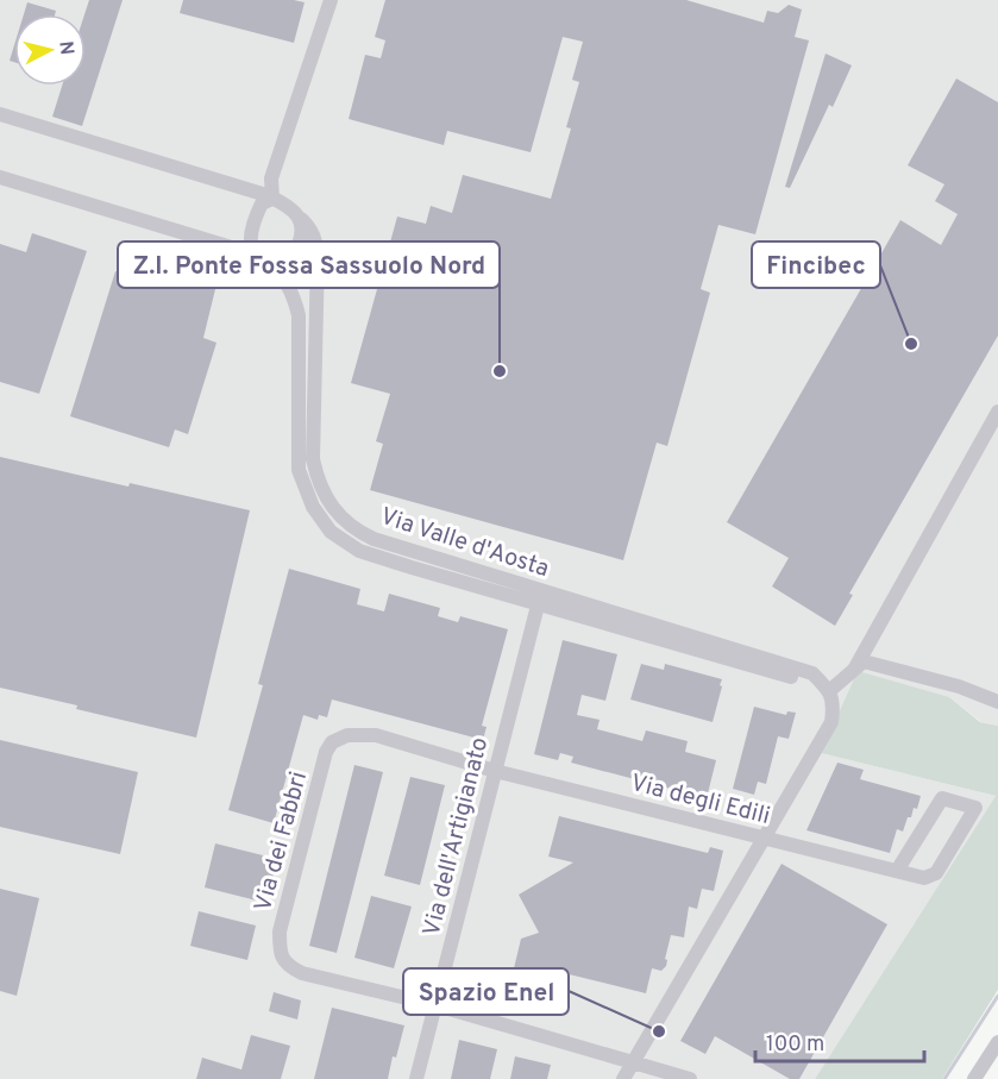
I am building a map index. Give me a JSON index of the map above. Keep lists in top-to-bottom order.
{
  "streets": {
    "street": [
      "Via Valle d'Aosta",
      "Via degli Edili",
      "Via dell'Artigianato",
      "Via dei Fabbri"
    ]
  },
  "crossings": [
    ["Via Valle d'Aosta", "Via dell'Artigianato"],
    ["Via degli Edili", "Via dell'Artigianato"],
    ["Via degli Edili", "Via dei Fabbri"],
    ["Via dell'Artigianato", "Via dei Fabbri"]
  ],
  "places": ["Fincibec", "Z.I. Ponte Fossa Sassuolo Nord", "Spazio Enel"],
  "scale_bar": "100 m",
  "north": "right"
}
